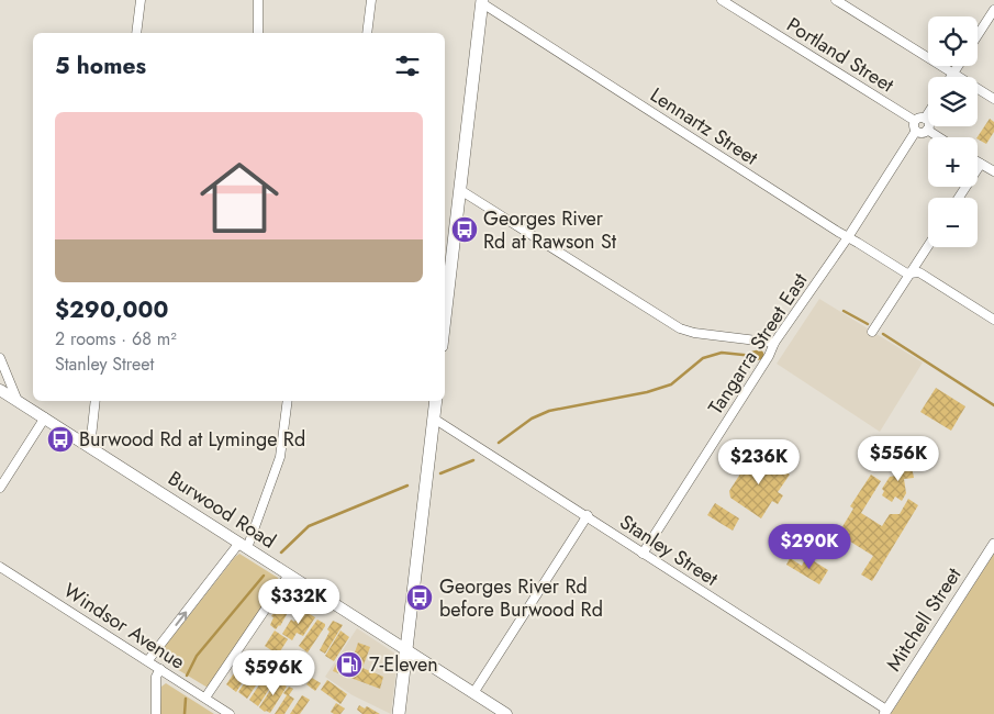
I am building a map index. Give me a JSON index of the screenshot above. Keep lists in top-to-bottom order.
{
  "streets": {
    "main road": ["Burwood Road"],
    "street": [
      "Portland Street",
      "Lennartz Street",
      "Tangarra Street East",
      "Stanley Street",
      "Mitchell Street",
      "Windsor Avenue"
    ]
  },
  "crossings": [
    ["Portland Street", "Tangarra Street East"],
    ["Lennartz Street", "Tangarra Street East"],
    ["Tangarra Street East", "Stanley Street"],
    ["Stanley Street", "Mitchell Street"]
  ],
  "places": {
    "bus stop": ["Georges River Rd at Rawson St", "Burwood Rd at Lyminge Rd", "Georges River Rd before Burwood Rd"],
    "fuel station": ["7-Eleven"]
  },
  "page": {
    "map_buttons": ["+", "−"],
    "heading": "5 homes",
    "list": [
      {
        "name": "$290,000",
        "note": "2 rooms · 68 m² · Stanley Street"
      }
    ],
    "price": [
      "$556K",
      "$236K",
      "$290K",
      "$332K",
      "$596K"
    ]
  }
}
